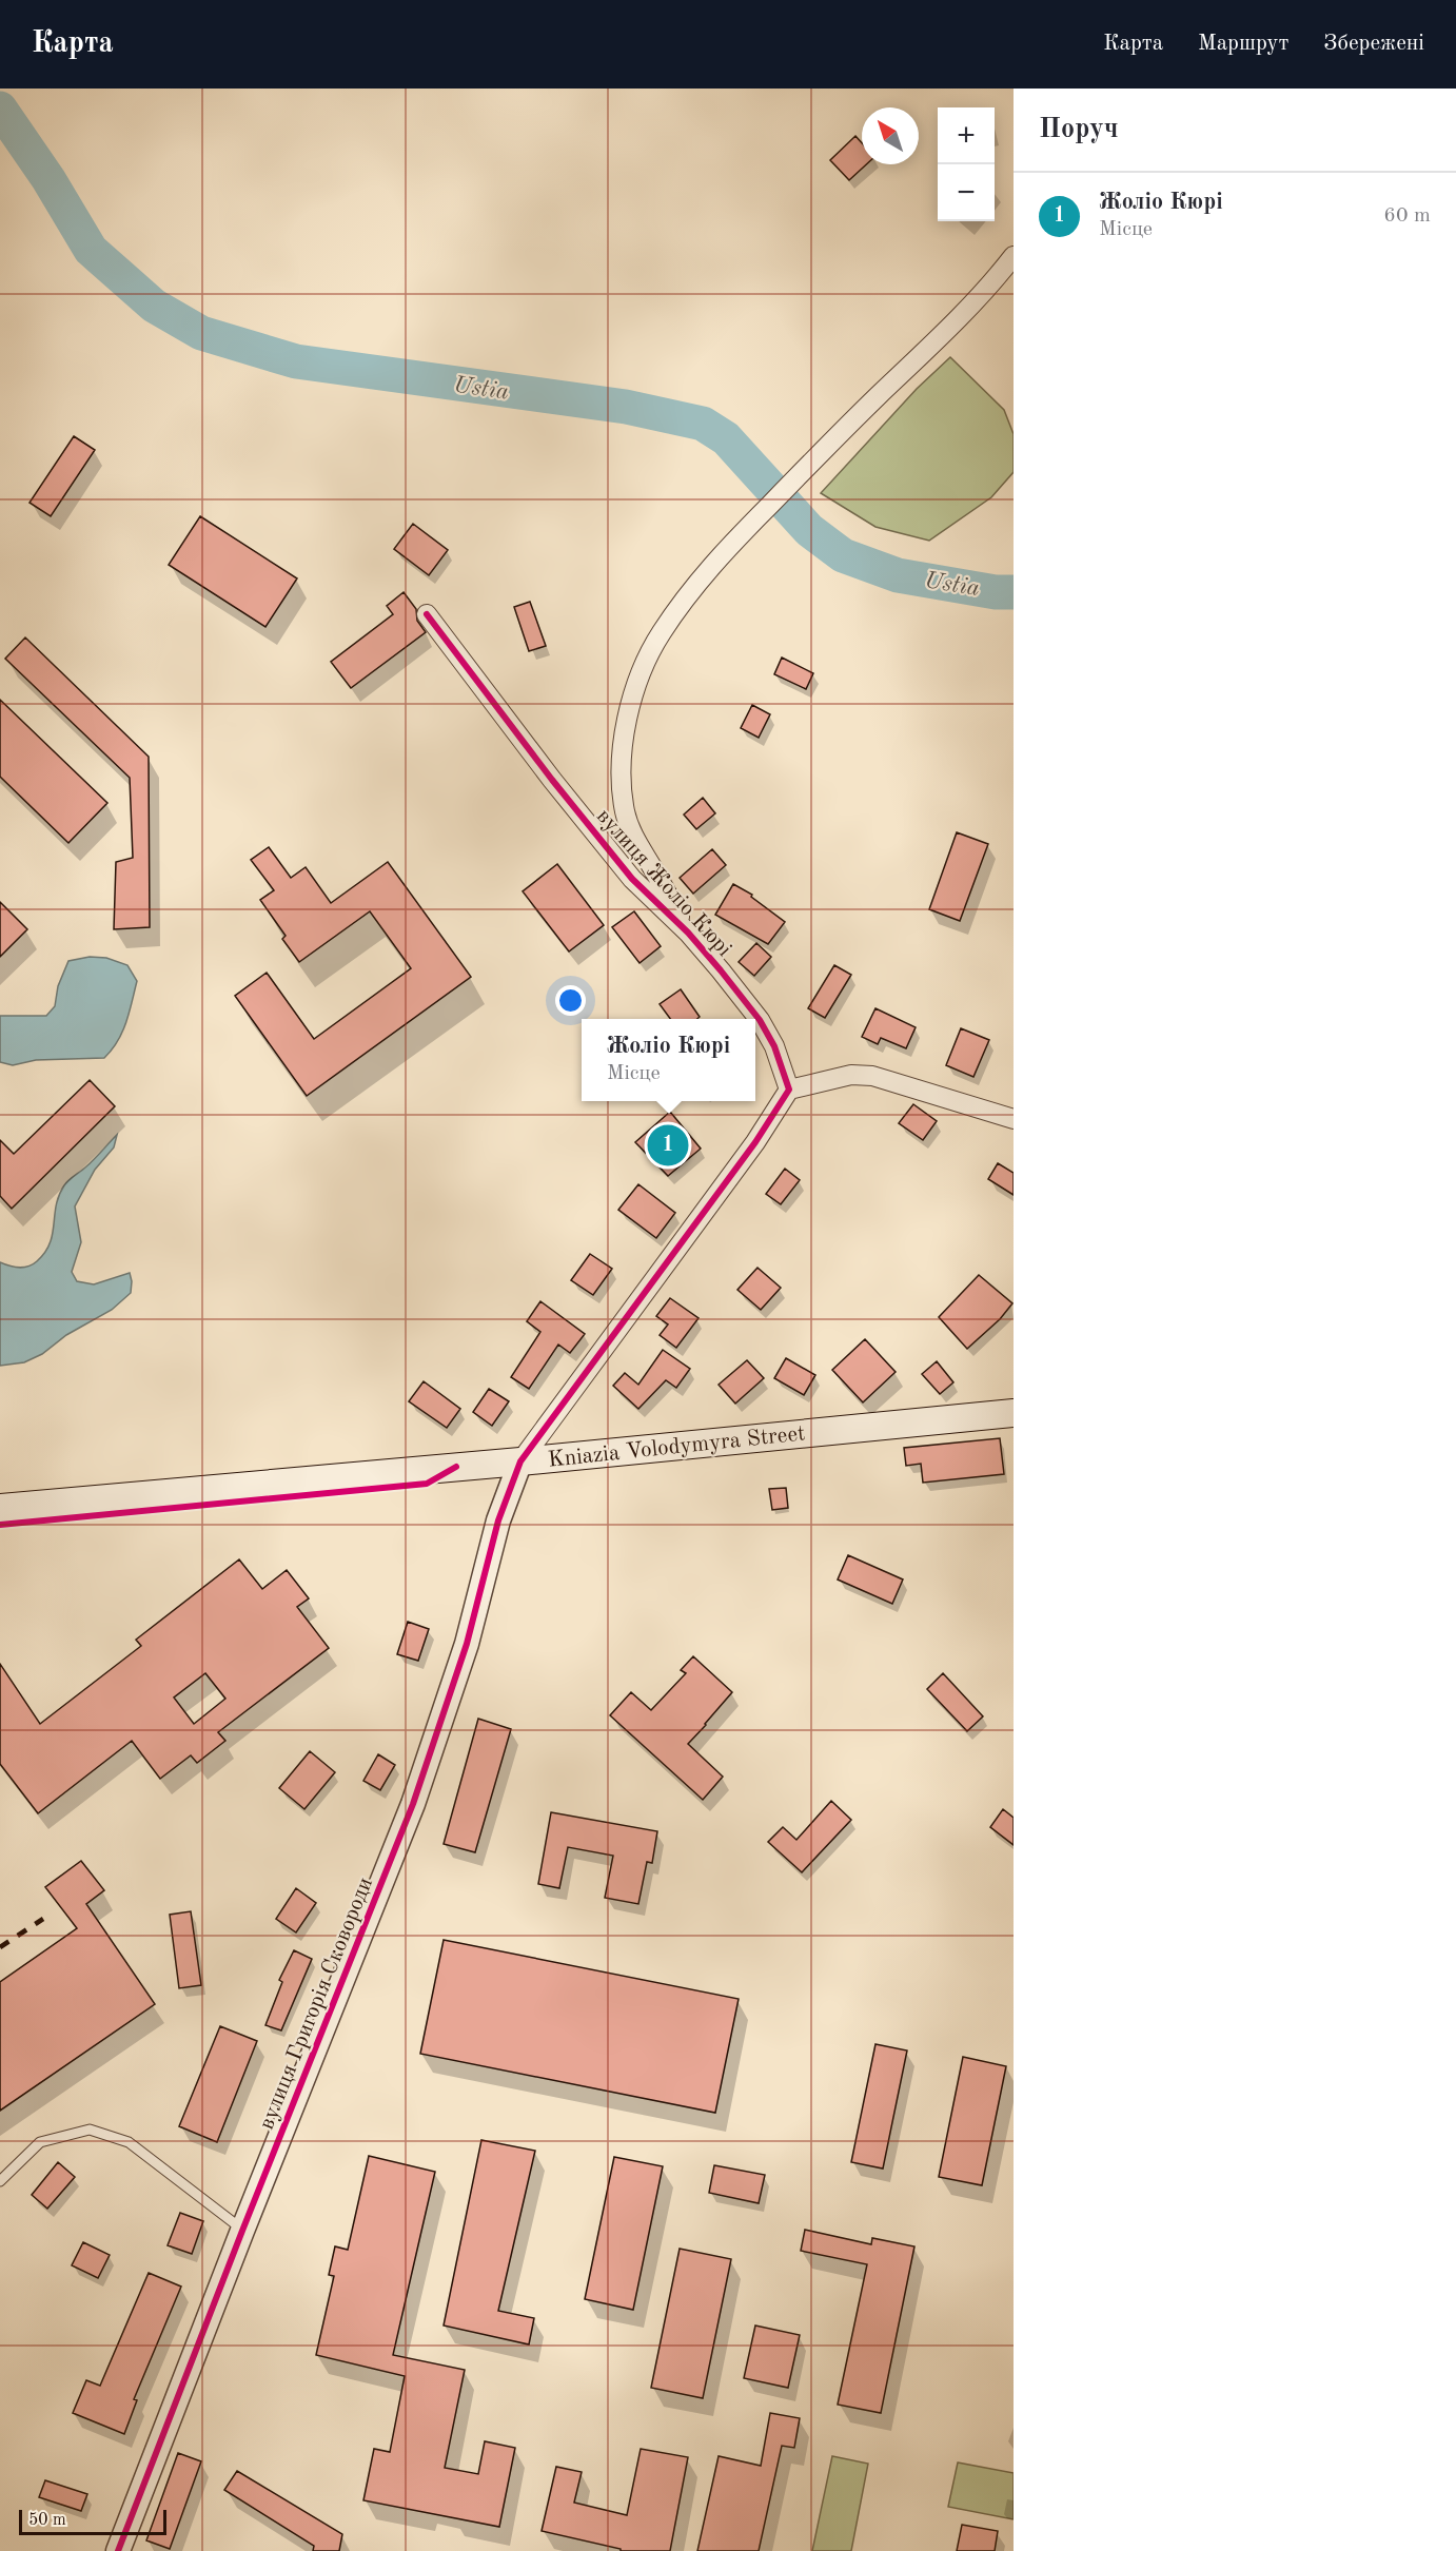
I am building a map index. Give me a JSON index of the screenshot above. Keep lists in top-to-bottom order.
{
  "streets": {
    "main road": ["Kniazia Volodymyra Street"],
    "street": ["вулиця Жоліо Кюрі", "вулиця Григорія Сковороди"]
  },
  "crossings": [
    ["Kniazia Volodymyra Street", "вулиця Григорія Сковороди"]
  ],
  "water": ["Ustia"],
  "scale_bar": "50 m",
  "north": "top left",
  "page": {
    "header": "Карта",
    "nav": ["Карта", "Маршрут", "Збережені"],
    "heading": "Поруч",
    "map_buttons": ["+", "−"],
    "list": [
      {
        "mark": "1",
        "name": "Жоліо Кюрі",
        "note": "Місце",
        "value": "60 m"
      }
    ],
    "popup": ["Жоліо Кюрі", "Місце"],
    "pins": "1",
    "scale": "50 m"
  }
}
